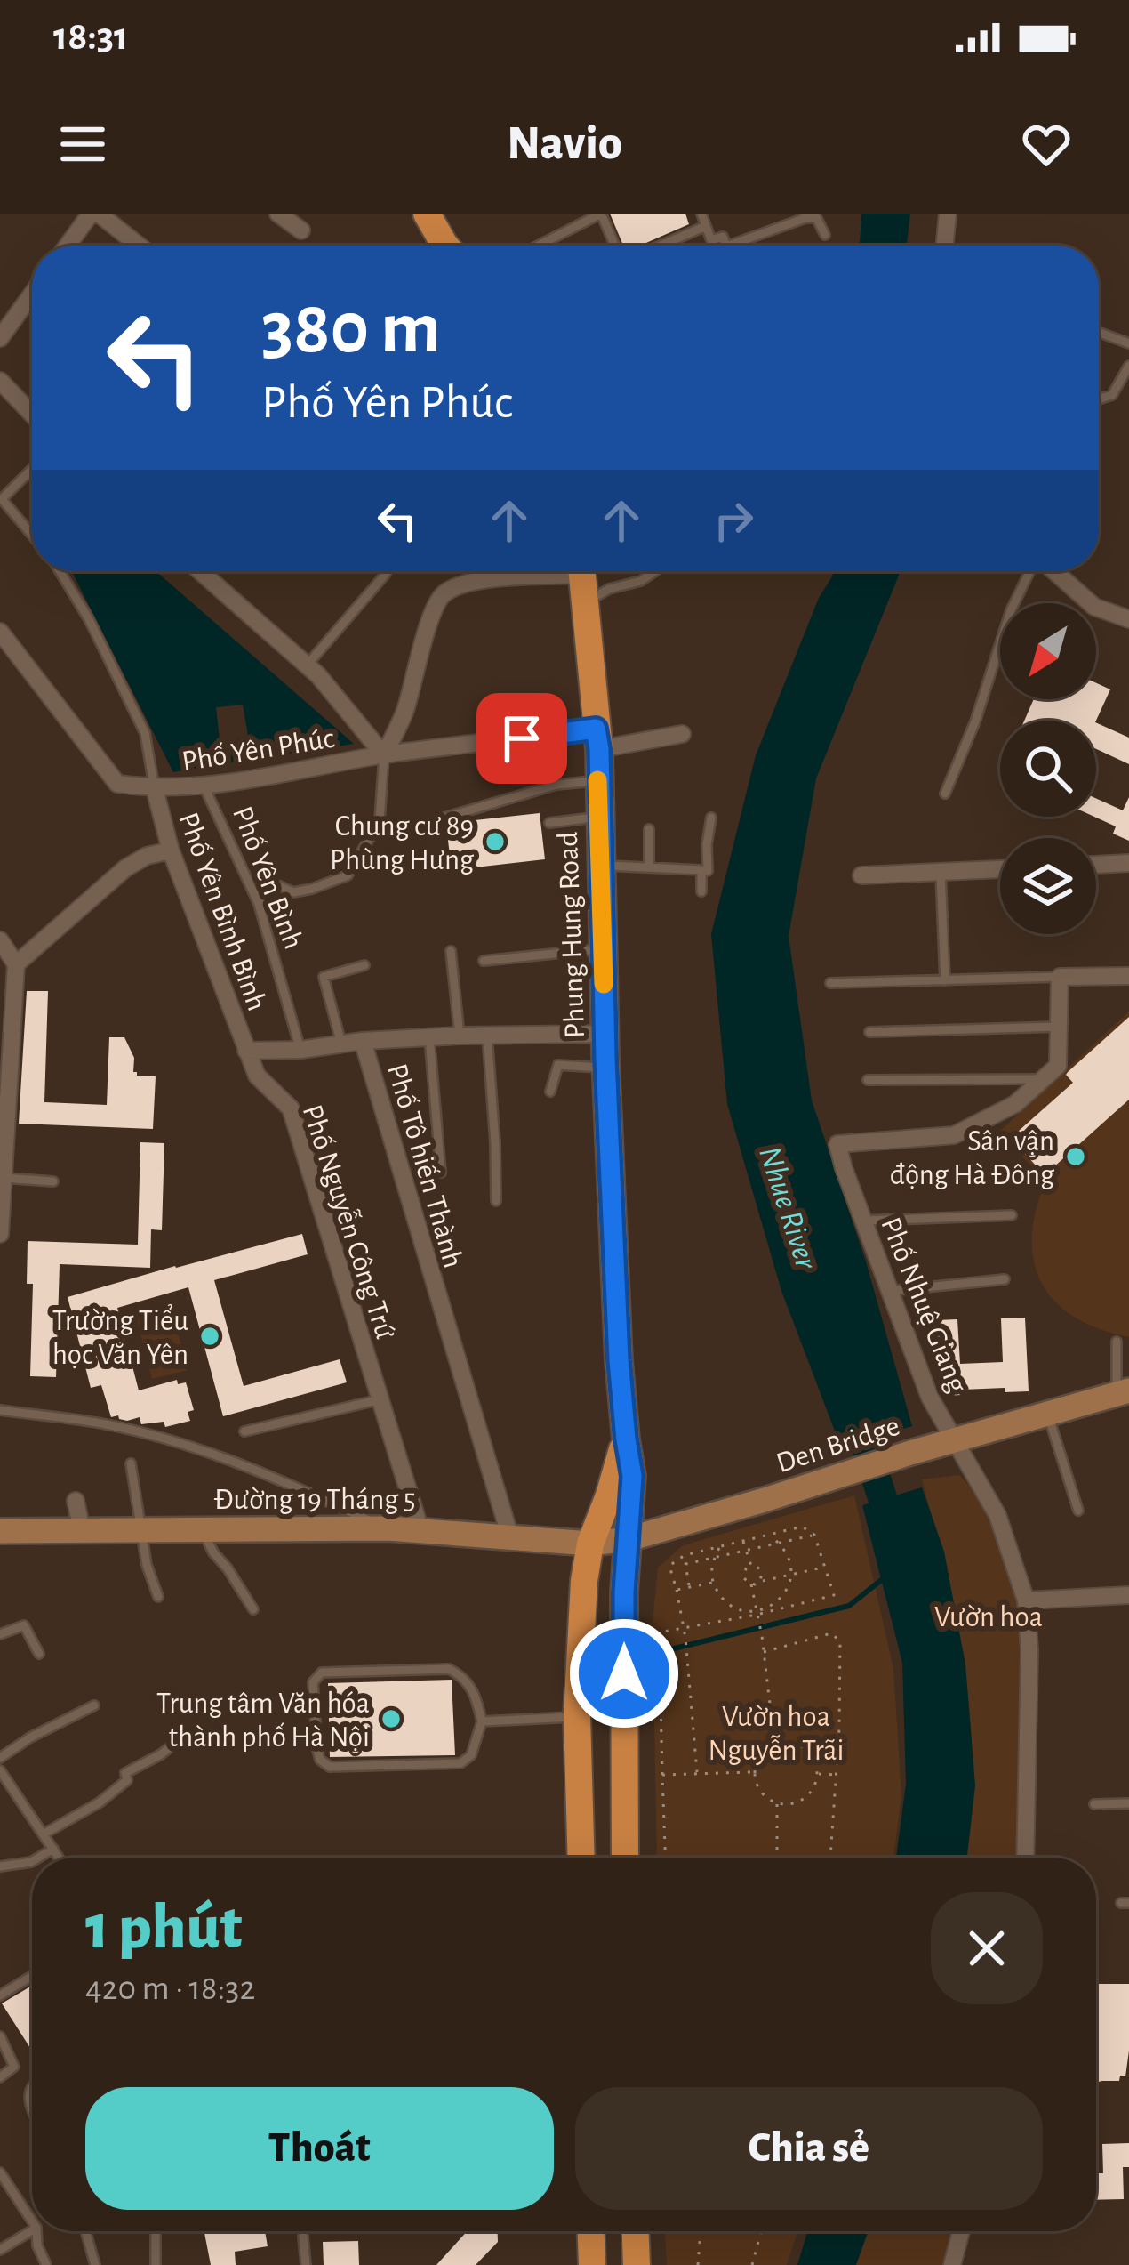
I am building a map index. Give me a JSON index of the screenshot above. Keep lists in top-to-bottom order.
{
  "streets": {
    "main road": ["Phung Hung Road"],
    "street": [
      "Phố Yên Phúc",
      "Phố Yên Bình Bình",
      "Phố Tô hiến Thành",
      "Phố Nguyễn Công Trứ",
      "Phố Nhuệ Giang",
      "Den Bridge",
      "Đường 19 Tháng 5"
    ],
    "lane": ["Phố Yên Bình"]
  },
  "crossings": [
    ["Phố Yên Phúc", "Phố Yên Bình"],
    ["Phố Yên Phúc", "Phố Yên Bình Bình"],
    ["Phố Yên Phúc", "Phung Hung Road"],
    ["Phố Yên Bình Bình", "Phố Nguyễn Công Trứ"],
    ["Phung Hung Road", "Phố Tô hiến Thành"],
    ["Phung Hung Road", "Den Bridge"],
    ["Phung Hung Road", "Đường 19 Tháng 5"],
    ["Phố Tô hiến Thành", "Đường 19 Tháng 5"],
    ["Phố Nguyễn Công Trứ", "Đường 19 Tháng 5"],
    ["Phố Nhuệ Giang", "Den Bridge"],
    ["Den Bridge", "Đường 19 Tháng 5"]
  ],
  "water": ["Nhue River"],
  "parks": ["Vườn hoa", "Vườn hoa Nguyễn Trãi"],
  "places": [
    "Chung cư 89 Phùng Hưng",
    "Sân vận động Hà Đông",
    "Trường Tiểu học Văn Yên",
    "Trung tâm Văn hóa thành phố Hà Nội"
  ],
  "north": "bottom left",
  "page": {
    "status": "18:31",
    "header": "Navio",
    "turn": ["380 m", "Phố Yên Phúc"],
    "heading": ["1 phút", "420 m · 18:32"],
    "buttons": ["Thoát", "Chia sẻ"]
  }
}
